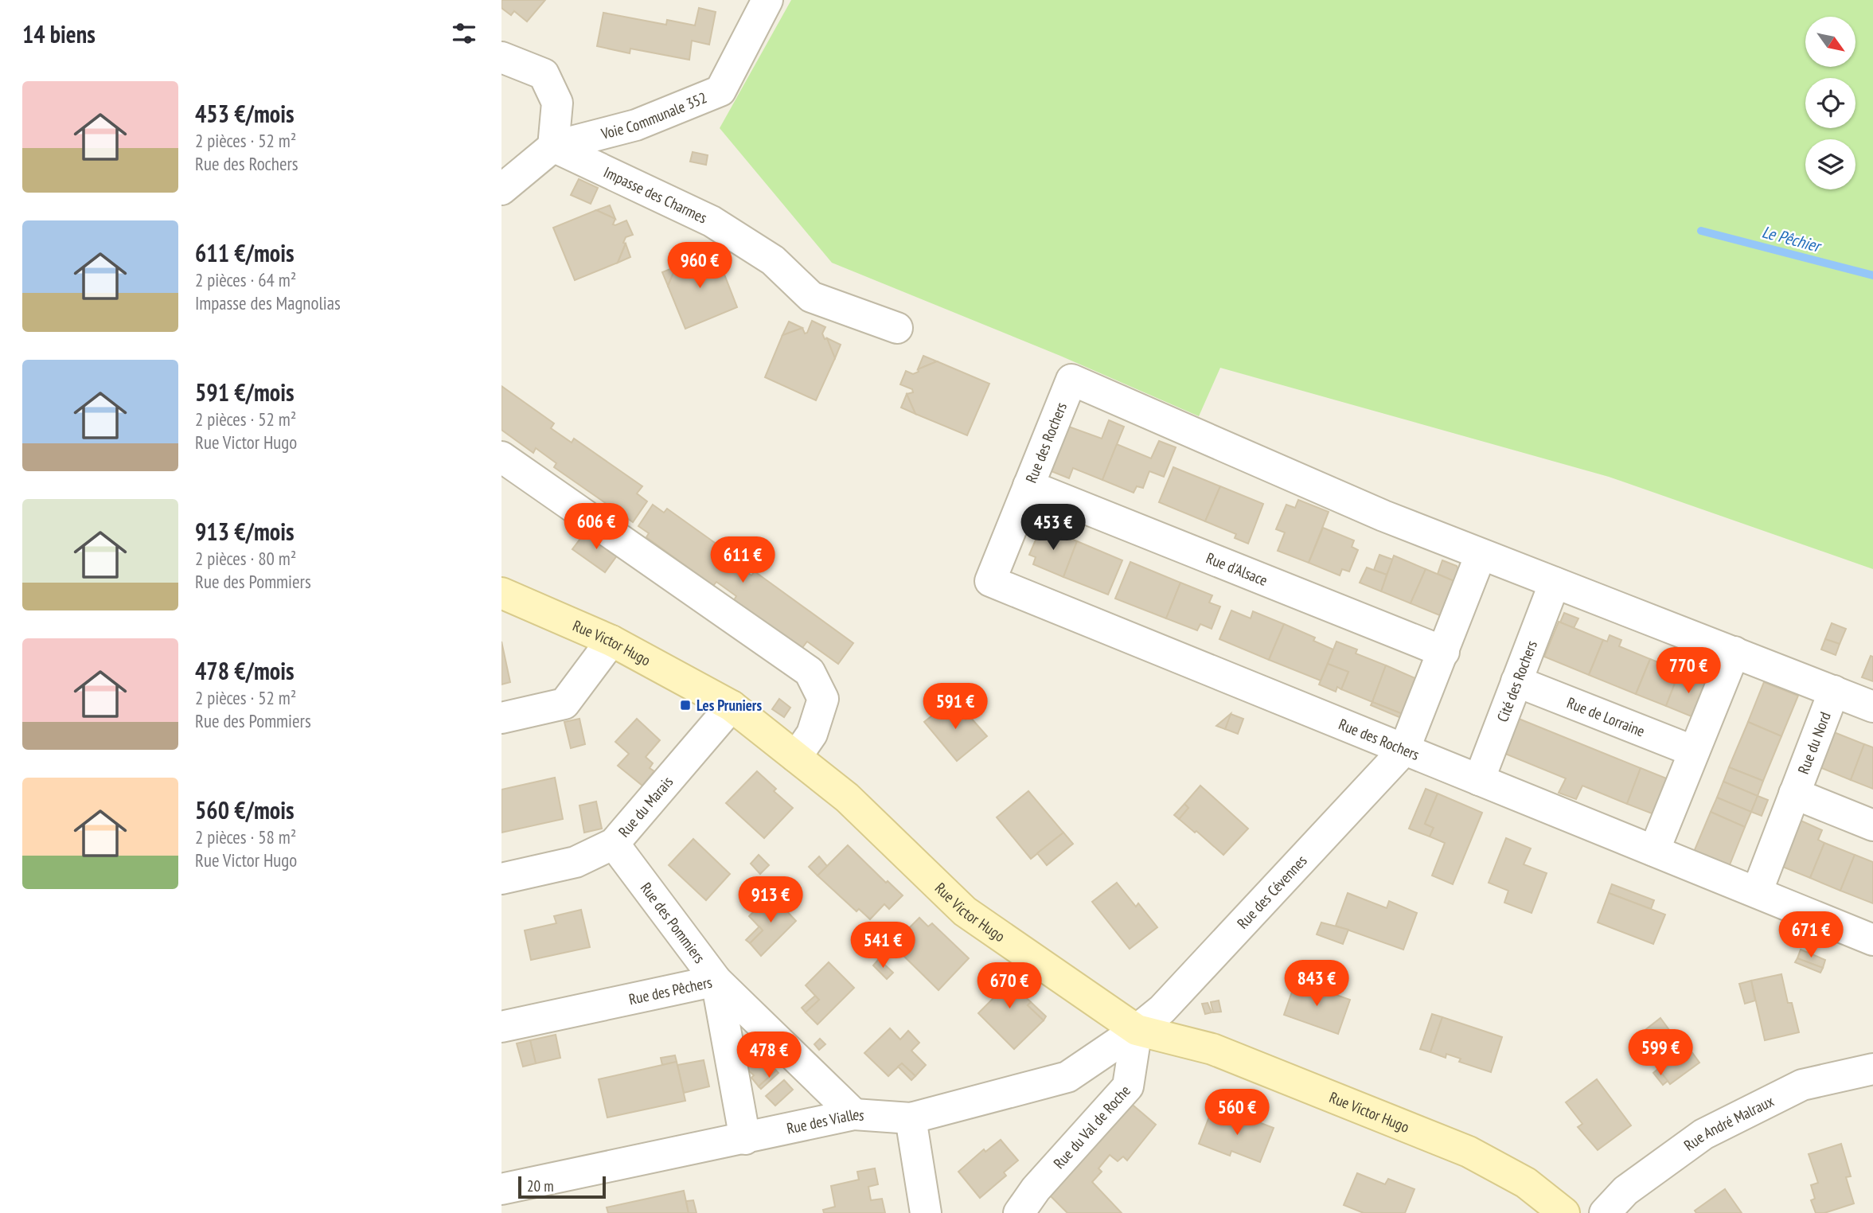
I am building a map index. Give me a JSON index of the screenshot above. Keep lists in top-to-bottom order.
{
  "streets": {
    "street": [
      "Voie Communale 352",
      "Impasse des Charmes",
      "Rue des Rochers",
      "Rue d'Alsace",
      "Rue Victor Hugo",
      "Cité des Rochers",
      "Rue de Lorraine",
      "Rue du Nord",
      "Rue du Marais",
      "Rue des Cévennes",
      "Rue des Pommiers",
      "Rue des Pêchers",
      "Rue des Vialles",
      "Rue André Malraux",
      "Rue du Val de Roche"
    ]
  },
  "crossings": [
    ["Voie Communale 352", "Impasse des Charmes"],
    ["Rue des Rochers", "Rue d'Alsace"],
    ["Rue des Rochers", "Cité des Rochers"],
    ["Rue des Rochers", "Rue du Nord"],
    ["Rue des Rochers", "Rue des Cévennes"],
    ["Rue Victor Hugo", "Rue du Marais"],
    ["Rue Victor Hugo", "Rue des Cévennes"],
    ["Rue Victor Hugo", "Rue des Vialles"],
    ["Rue Victor Hugo", "Rue du Val de Roche"],
    ["Cité des Rochers", "Rue de Lorraine"],
    ["Rue du Marais", "Rue des Pommiers"],
    ["Rue des Cévennes", "Rue des Vialles"],
    ["Rue des Cévennes", "Rue du Val de Roche"],
    ["Rue des Pommiers", "Rue des Pêchers"],
    ["Rue des Pommiers", "Rue des Vialles"],
    ["Rue des Pêchers", "Rue des Vialles"],
    ["Rue des Vialles", "Rue du Val de Roche"]
  ],
  "water": ["Le Pêchier"],
  "places": {
    "transit": ["Les Pruniers"]
  },
  "scale_bar": "20 m",
  "north": "bottom right",
  "page": {
    "heading": "14 biens",
    "list": [
      {
        "name": "453 €/mois",
        "note": "2 pièces · 52 m² · Rue des Rochers"
      },
      {
        "name": "611 €/mois",
        "note": "2 pièces · 64 m² · Impasse des Magnolias"
      },
      {
        "name": "591 €/mois",
        "note": "2 pièces · 52 m² · Rue Victor Hugo"
      },
      {
        "name": "913 €/mois",
        "note": "2 pièces · 80 m² · Rue des Pommiers"
      },
      {
        "name": "478 €/mois",
        "note": "2 pièces · 52 m² · Rue des Pommiers"
      },
      {
        "name": "560 €/mois",
        "note": "2 pièces · 58 m² · Rue Victor Hugo"
      }
    ],
    "price": [
      "960 €",
      "606 €",
      "453 €",
      "611 €",
      "770 €",
      "591 €",
      "913 €",
      "671 €",
      "541 €",
      "843 €",
      "670 €",
      "599 €",
      "478 €",
      "560 €"
    ],
    "scale": "20 m"
  }
}
